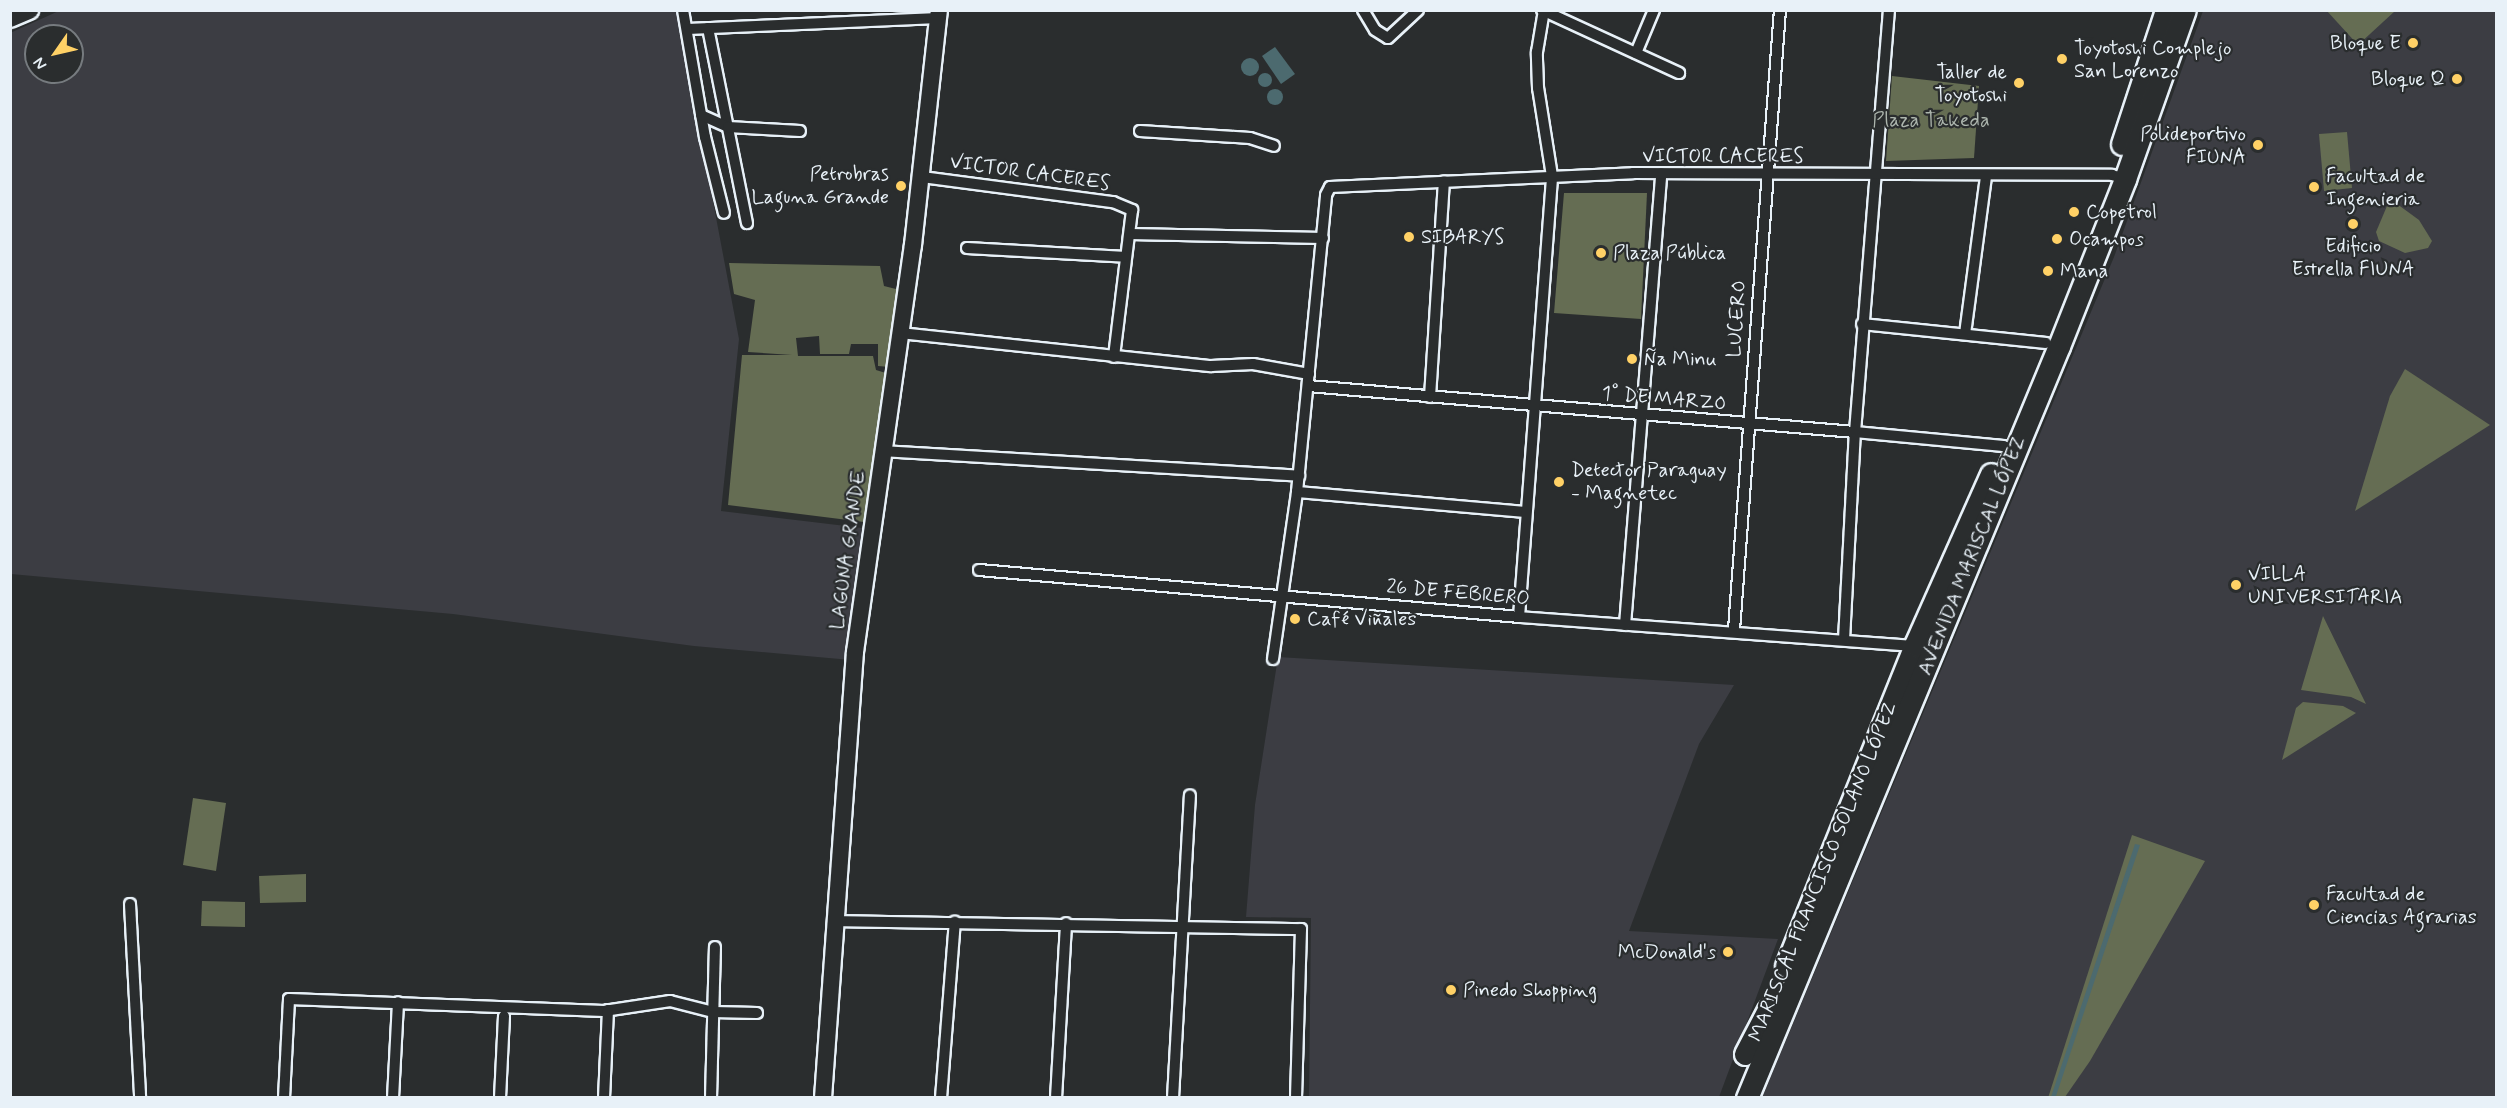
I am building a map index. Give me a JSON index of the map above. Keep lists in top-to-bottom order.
{
  "streets": {
    "highway": ["AVENIDA MARISCAL LÓPEZ", "MARISCAL FRANCISCO SOLANO LÓPEZ"],
    "main road": ["LAGUNA GRANDE"],
    "street": [
      "VICTOR CACERES",
      "LUCERO",
      "1° DE MARZO",
      "26 DE FEBRERO"
    ]
  },
  "crossings": [
    ["VICTOR CACERES", "LUCERO"],
    ["VICTOR CACERES", "LAGUNA GRANDE"],
    ["VICTOR CACERES", "AVENIDA MARISCAL LÓPEZ"],
    ["LUCERO", "1° DE MARZO"],
    ["LUCERO", "26 DE FEBRERO"],
    ["1° DE MARZO", "AVENIDA MARISCAL LÓPEZ"],
    ["AVENIDA MARISCAL LÓPEZ", "26 DE FEBRERO"],
    ["AVENIDA MARISCAL LÓPEZ", "MARISCAL FRANCISCO SOLANO LÓPEZ"],
    ["26 DE FEBRERO", "MARISCAL FRANCISCO SOLANO LÓPEZ"]
  ],
  "parks": ["Plaza Takeda"],
  "places": [
    "Bloque E",
    "Toyotoshi Complejo San Lorenzo",
    "Bloque Q",
    "Taller de Toyotoshi",
    "Polideportivo FIUNA",
    "Petrobras Laguna Grande",
    "Facultad de Ingenieria",
    "Copetrol",
    "Edificio Estrella FIUNA",
    "SIBARYS",
    "Ocampos",
    "Plaza Pública",
    "Mana",
    "Ña Minu",
    "Detector Paraguay - Magnetec",
    "VILLA UNIVERSITARIA",
    "Café Viñales",
    "Facultad de Ciencias Agrarias",
    "McDonald's",
    "Pinedo Shopping"
  ],
  "north": "bottom left"
}
